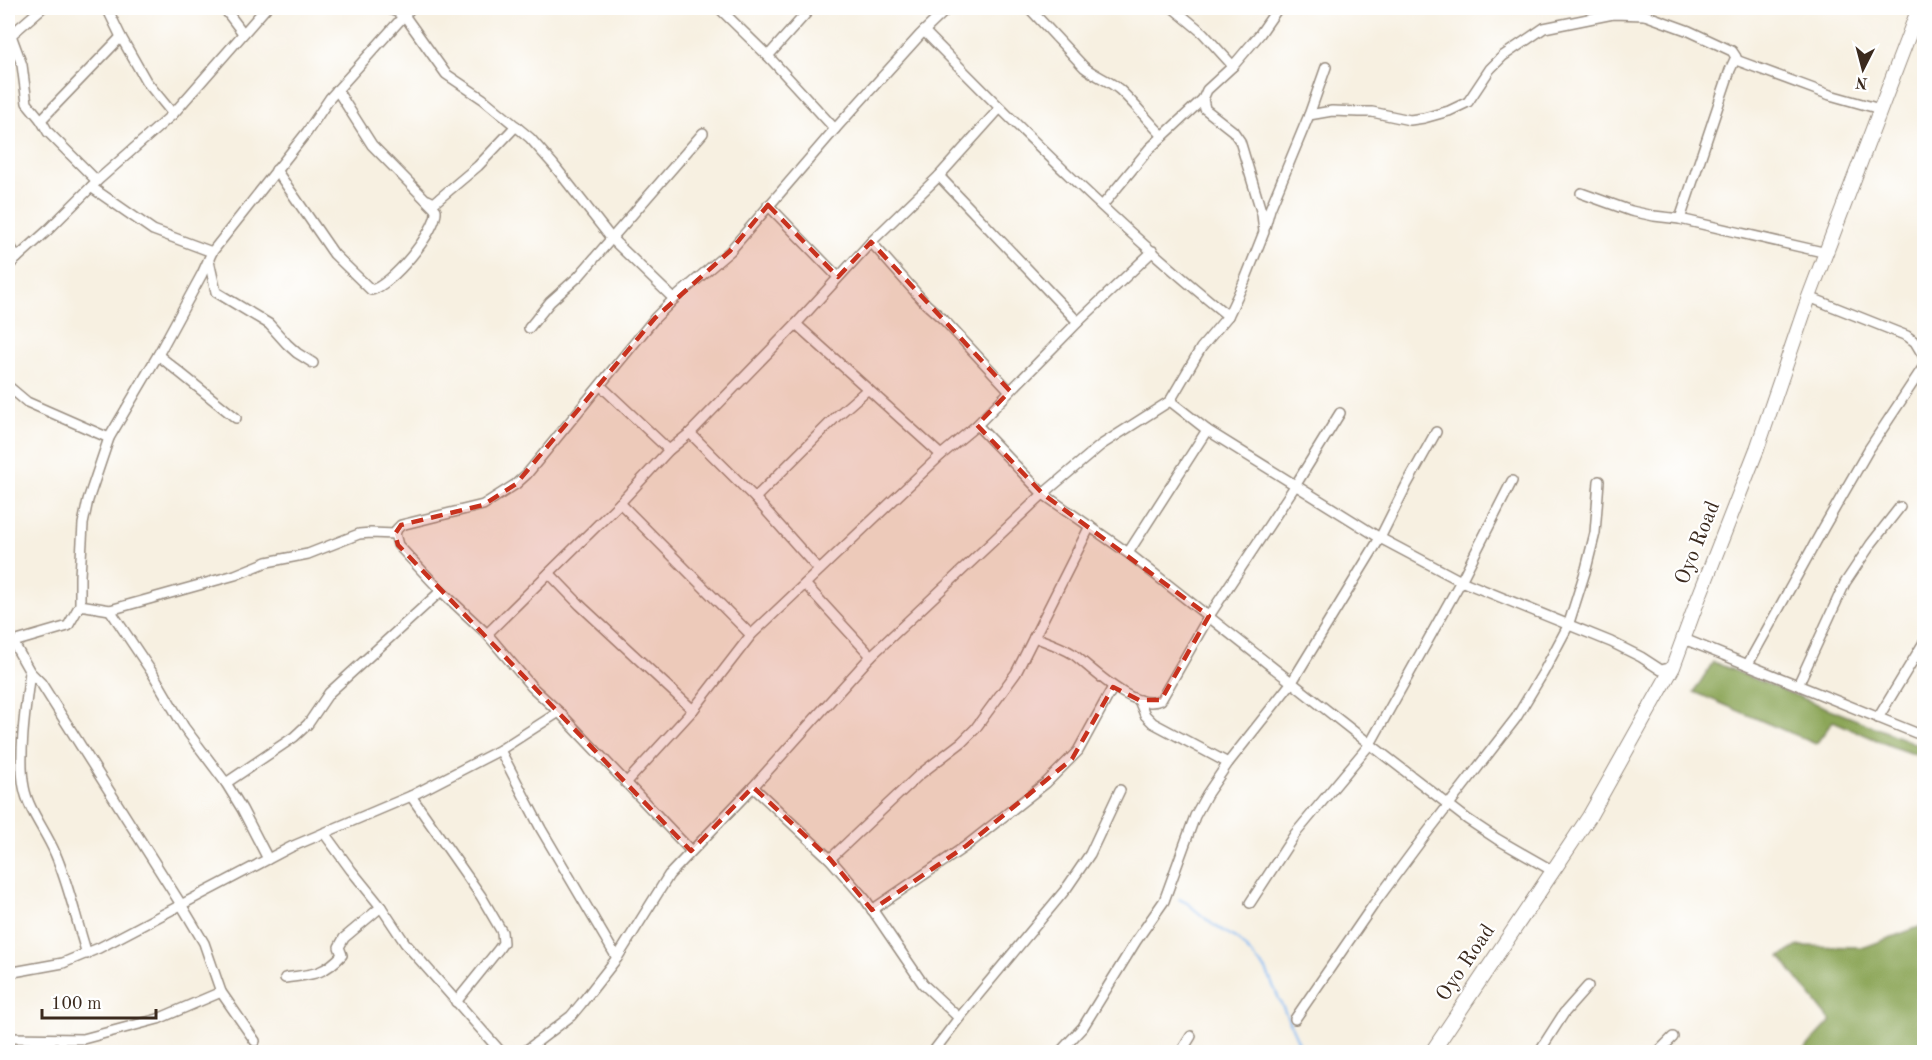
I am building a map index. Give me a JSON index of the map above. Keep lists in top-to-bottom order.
{
  "streets": {
    "highway": ["Oyo Road"]
  },
  "scale_bar": "100 m",
  "north": "bottom"
}
